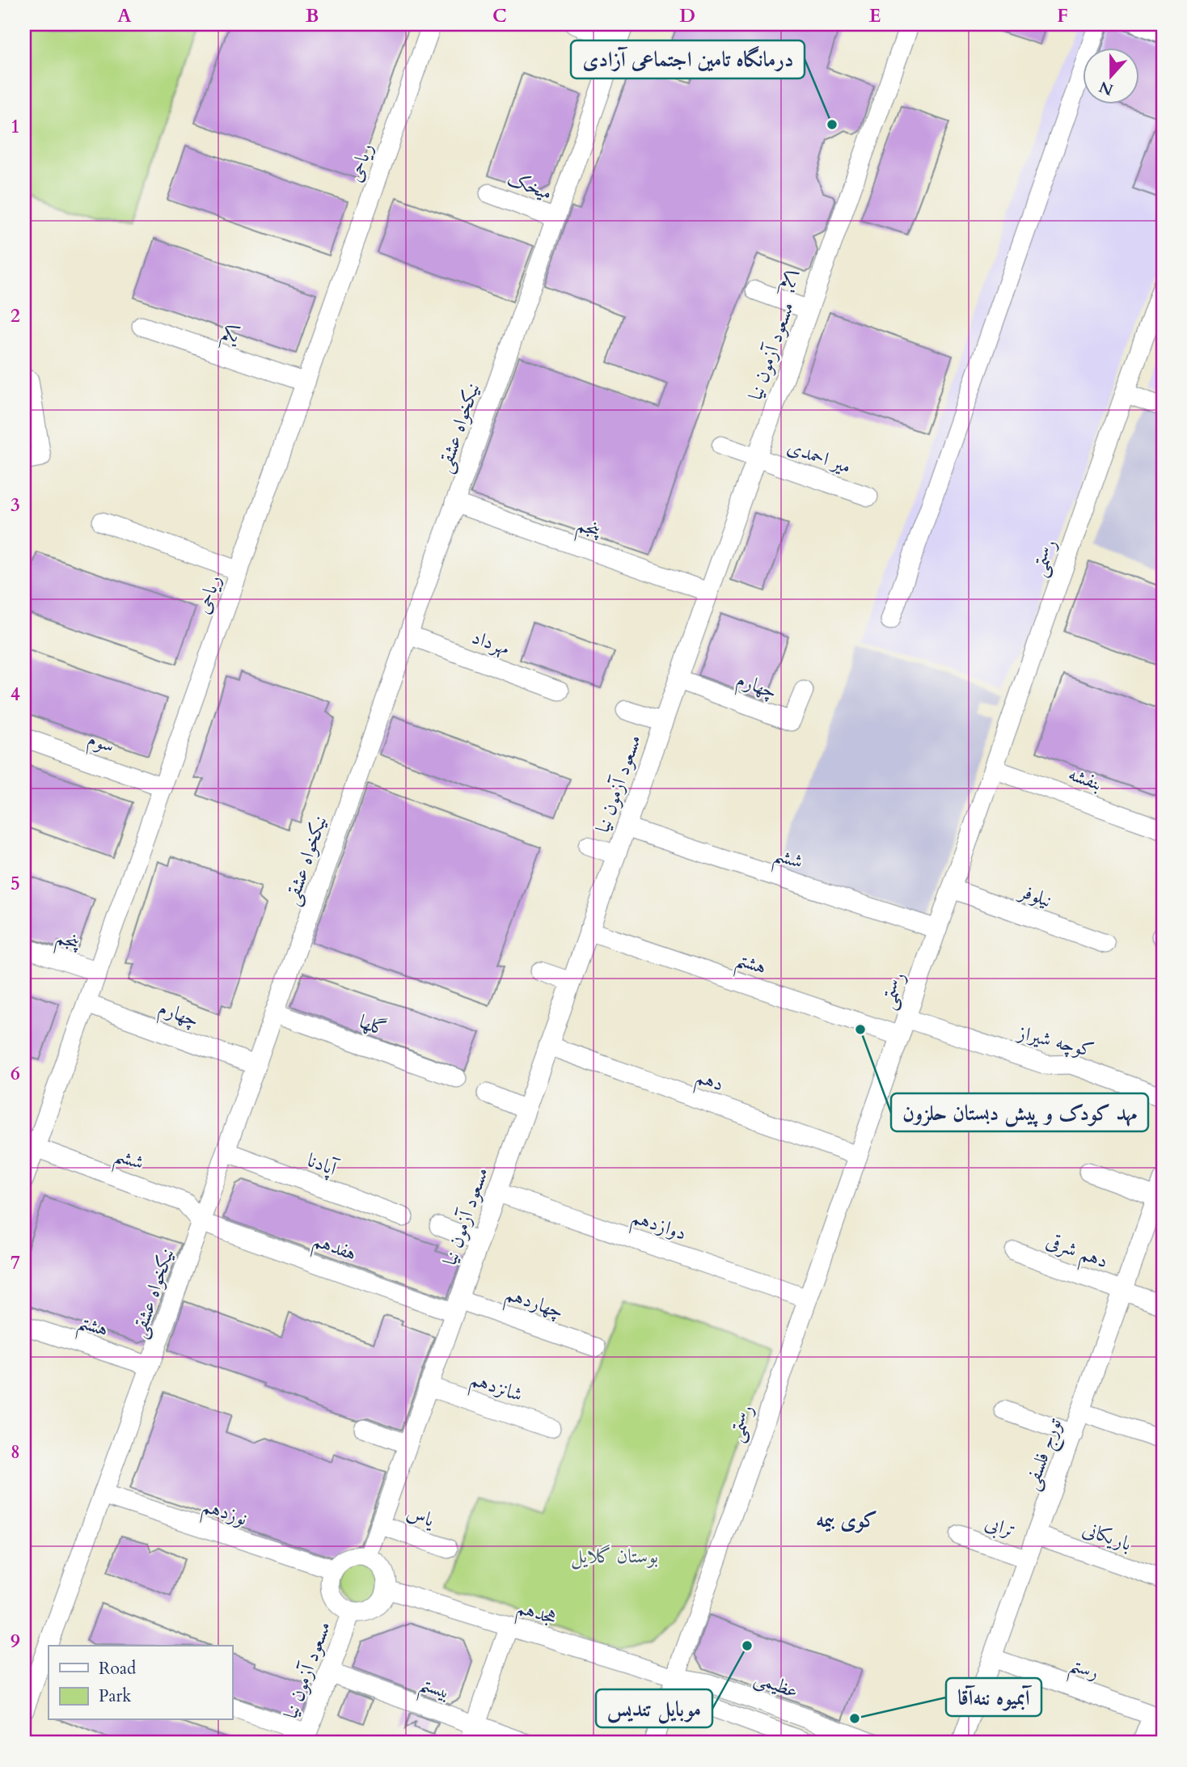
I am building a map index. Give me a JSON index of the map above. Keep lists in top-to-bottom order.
{
  "streets": {
    "street": [
      "ریاحی",
      "میخک",
      "یکم",
      "مسعود آزمون نیا",
      "نیکخواه عشقی",
      "میر احمدی",
      "پنجم",
      "رستمی",
      "مهرداد",
      "چهارم",
      "سوم",
      "بنفشه",
      "ششم",
      "نیلوفر",
      "هشتم",
      "گلها",
      "کوچه شیراز",
      "دهم",
      "آپادنا",
      "دوازدهم",
      "هفدهم",
      "دهم شرقی",
      "چهاردهم",
      "شانزدهم",
      "تورج فلسفی",
      "نوزدهم",
      "یاس",
      "ترابی",
      "باریکانی",
      "هجدهم",
      "رستم",
      "عظیمی",
      "بیستم"
    ]
  },
  "crossings": [
    ["ریاحی", "یکم"],
    ["ریاحی", "پنجم"],
    ["ریاحی", "چهارم"],
    ["ریاحی", "سوم"],
    ["ریاحی", "ششم"],
    ["میخک", "نیکخواه عشقی"],
    ["یکم", "مسعود آزمون نیا"],
    ["مسعود آزمون نیا", "میر احمدی"],
    ["مسعود آزمون نیا", "پنجم"],
    ["مسعود آزمون نیا", "چهارم"],
    ["مسعود آزمون نیا", "ششم"],
    ["مسعود آزمون نیا", "هشتم"],
    ["مسعود آزمون نیا", "دهم"],
    ["مسعود آزمون نیا", "دوازدهم"],
    ["مسعود آزمون نیا", "هفدهم"],
    ["مسعود آزمون نیا", "چهاردهم"],
    ["مسعود آزمون نیا", "شانزدهم"],
    ["مسعود آزمون نیا", "نوزدهم"],
    ["مسعود آزمون نیا", "یاس"],
    ["مسعود آزمون نیا", "هجدهم"],
    ["مسعود آزمون نیا", "بیستم"],
    ["نیکخواه عشقی", "پنجم"],
    ["نیکخواه عشقی", "مهرداد"],
    ["نیکخواه عشقی", "چهارم"],
    ["نیکخواه عشقی", "ششم"],
    ["نیکخواه عشقی", "هشتم"],
    ["نیکخواه عشقی", "گلها"],
    ["نیکخواه عشقی", "آپادنا"],
    ["نیکخواه عشقی", "هفدهم"],
    ["نیکخواه عشقی", "نوزدهم"],
    ["رستمی", "بنفشه"],
    ["رستمی", "ششم"],
    ["رستمی", "نیلوفر"],
    ["رستمی", "هشتم"],
    ["رستمی", "کوچه شیراز"],
    ["رستمی", "دهم"],
    ["رستمی", "دوازدهم"],
    ["رستمی", "هجدهم"],
    ["رستمی", "عظیمی"],
    ["ششم", "هفدهم"],
    ["هفدهم", "چهاردهم"],
    ["دهم شرقی", "تورج فلسفی"],
    ["تورج فلسفی", "ترابی"],
    ["تورج فلسفی", "باریکانی"],
    ["تورج فلسفی", "رستم"],
    ["نوزدهم", "هجدهم"],
    ["هجدهم", "عظیمی"]
  ],
  "districts": ["کوی بیمه"],
  "parks": ["بوستان گلایل"],
  "places": [
    "درمانگاه تامین اجتماعی آزادی",
    "مهد کودک و پیش دبستان حلزون",
    "موبایل تندیس",
    "آبمیوه ننه‌آقا"
  ],
  "legend": ["Road", "Park"],
  "north": "bottom",
  "grid": {
    "columns": [
      "A",
      "B",
      "C",
      "D",
      "E",
      "F"
    ],
    "rows": [
      "1",
      "2",
      "3",
      "4",
      "5",
      "6",
      "7",
      "8",
      "9"
    ]
  }
}
